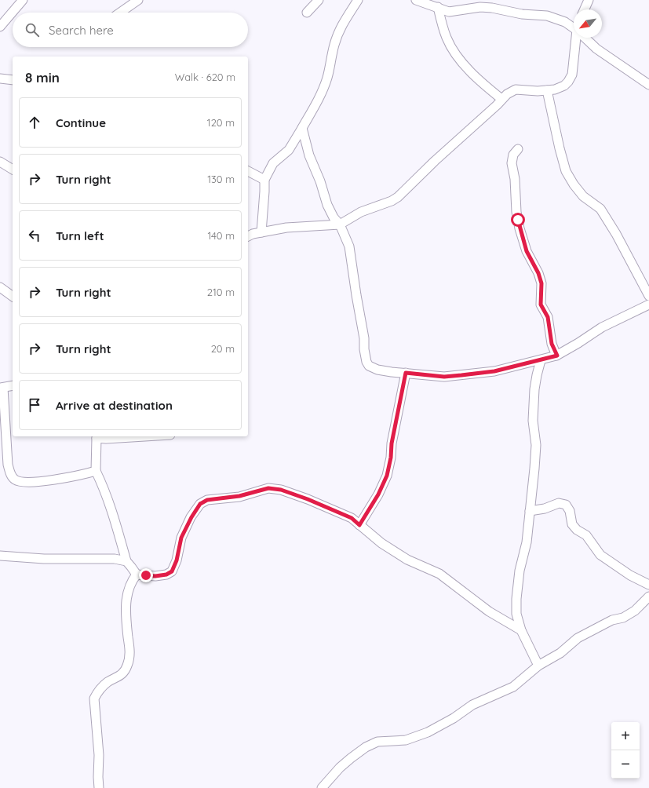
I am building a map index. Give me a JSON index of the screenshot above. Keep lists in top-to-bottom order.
{
  "north": "bottom left",
  "page": {
    "search": "Search here",
    "heading": ["8 min", "Walk · 620 m"],
    "list": [
      ["Continue", "120 m"],
      ["Turn right", "130 m"],
      ["Turn left", "140 m"],
      ["Turn right", "210 m"],
      ["Turn right", "20 m"],
      "Arrive at destination"
    ],
    "map_buttons": ["+", "−"]
  }
}
